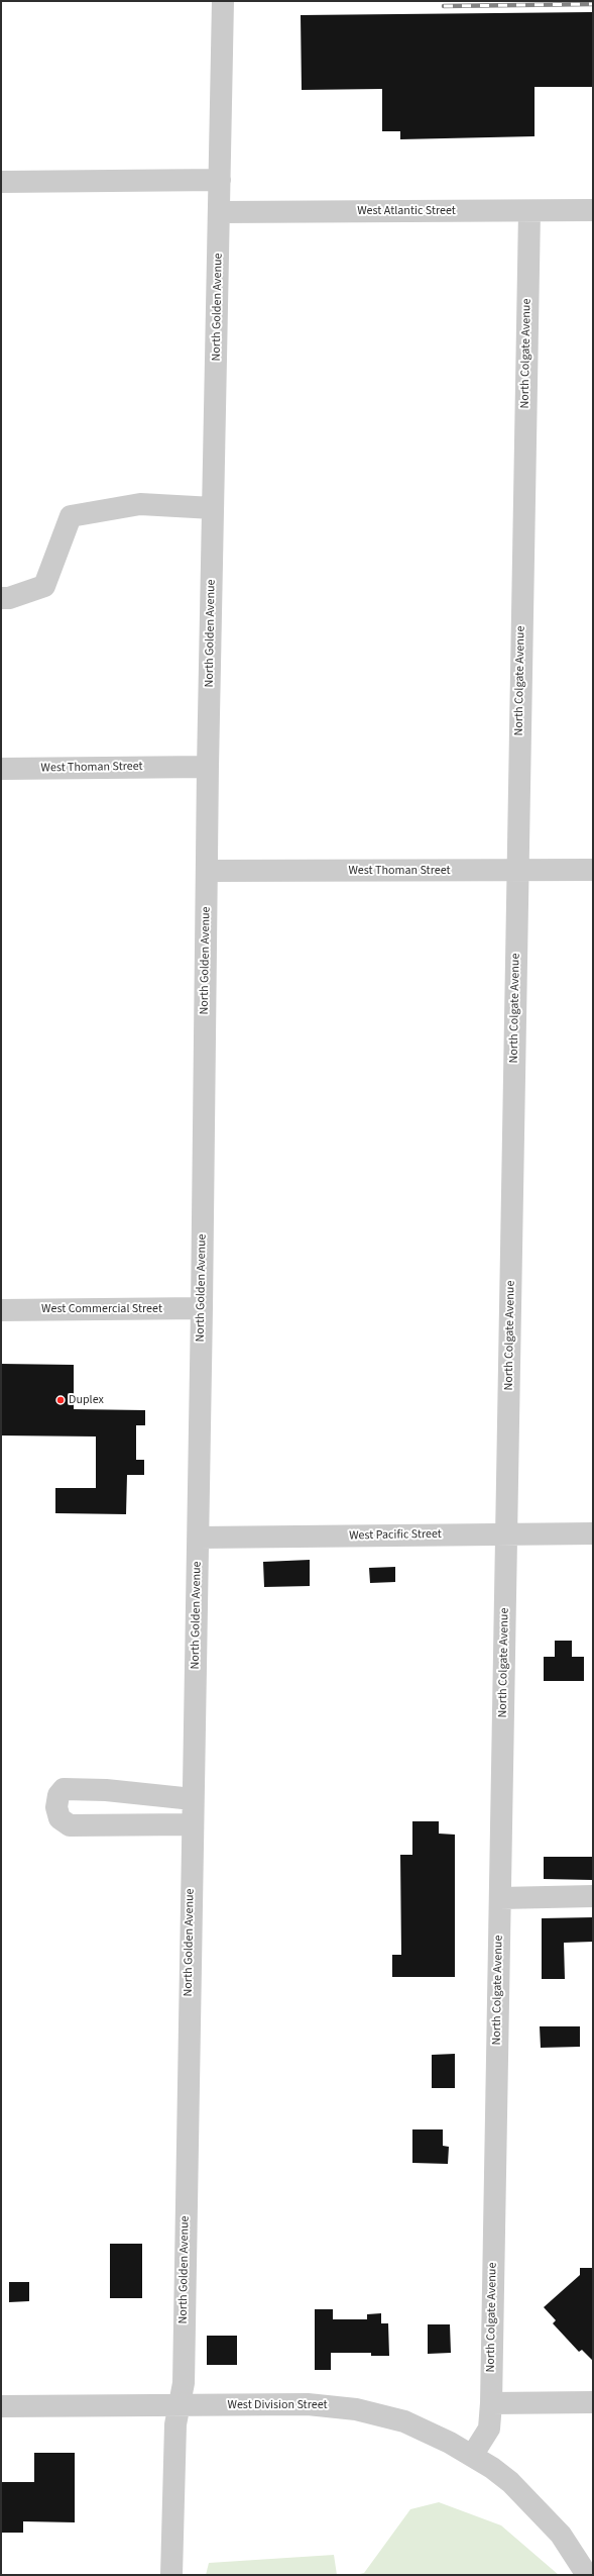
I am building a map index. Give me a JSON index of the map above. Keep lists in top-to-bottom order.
{
  "streets": {
    "street": [
      "West Atlantic Street",
      "North Golden Avenue",
      "North Colgate Avenue",
      "West Thoman Street",
      "West Commercial Street",
      "West Pacific Street",
      "West Division Street"
    ]
  },
  "crossings": [
    ["West Atlantic Street", "North Golden Avenue"],
    ["West Atlantic Street", "North Colgate Avenue"],
    ["North Golden Avenue", "West Thoman Street"],
    ["North Golden Avenue", "West Commercial Street"],
    ["North Golden Avenue", "West Pacific Street"],
    ["North Golden Avenue", "West Division Street"],
    ["North Colgate Avenue", "West Thoman Street"],
    ["North Colgate Avenue", "West Pacific Street"],
    ["North Colgate Avenue", "West Division Street"]
  ],
  "places": ["Duplex"]
}
